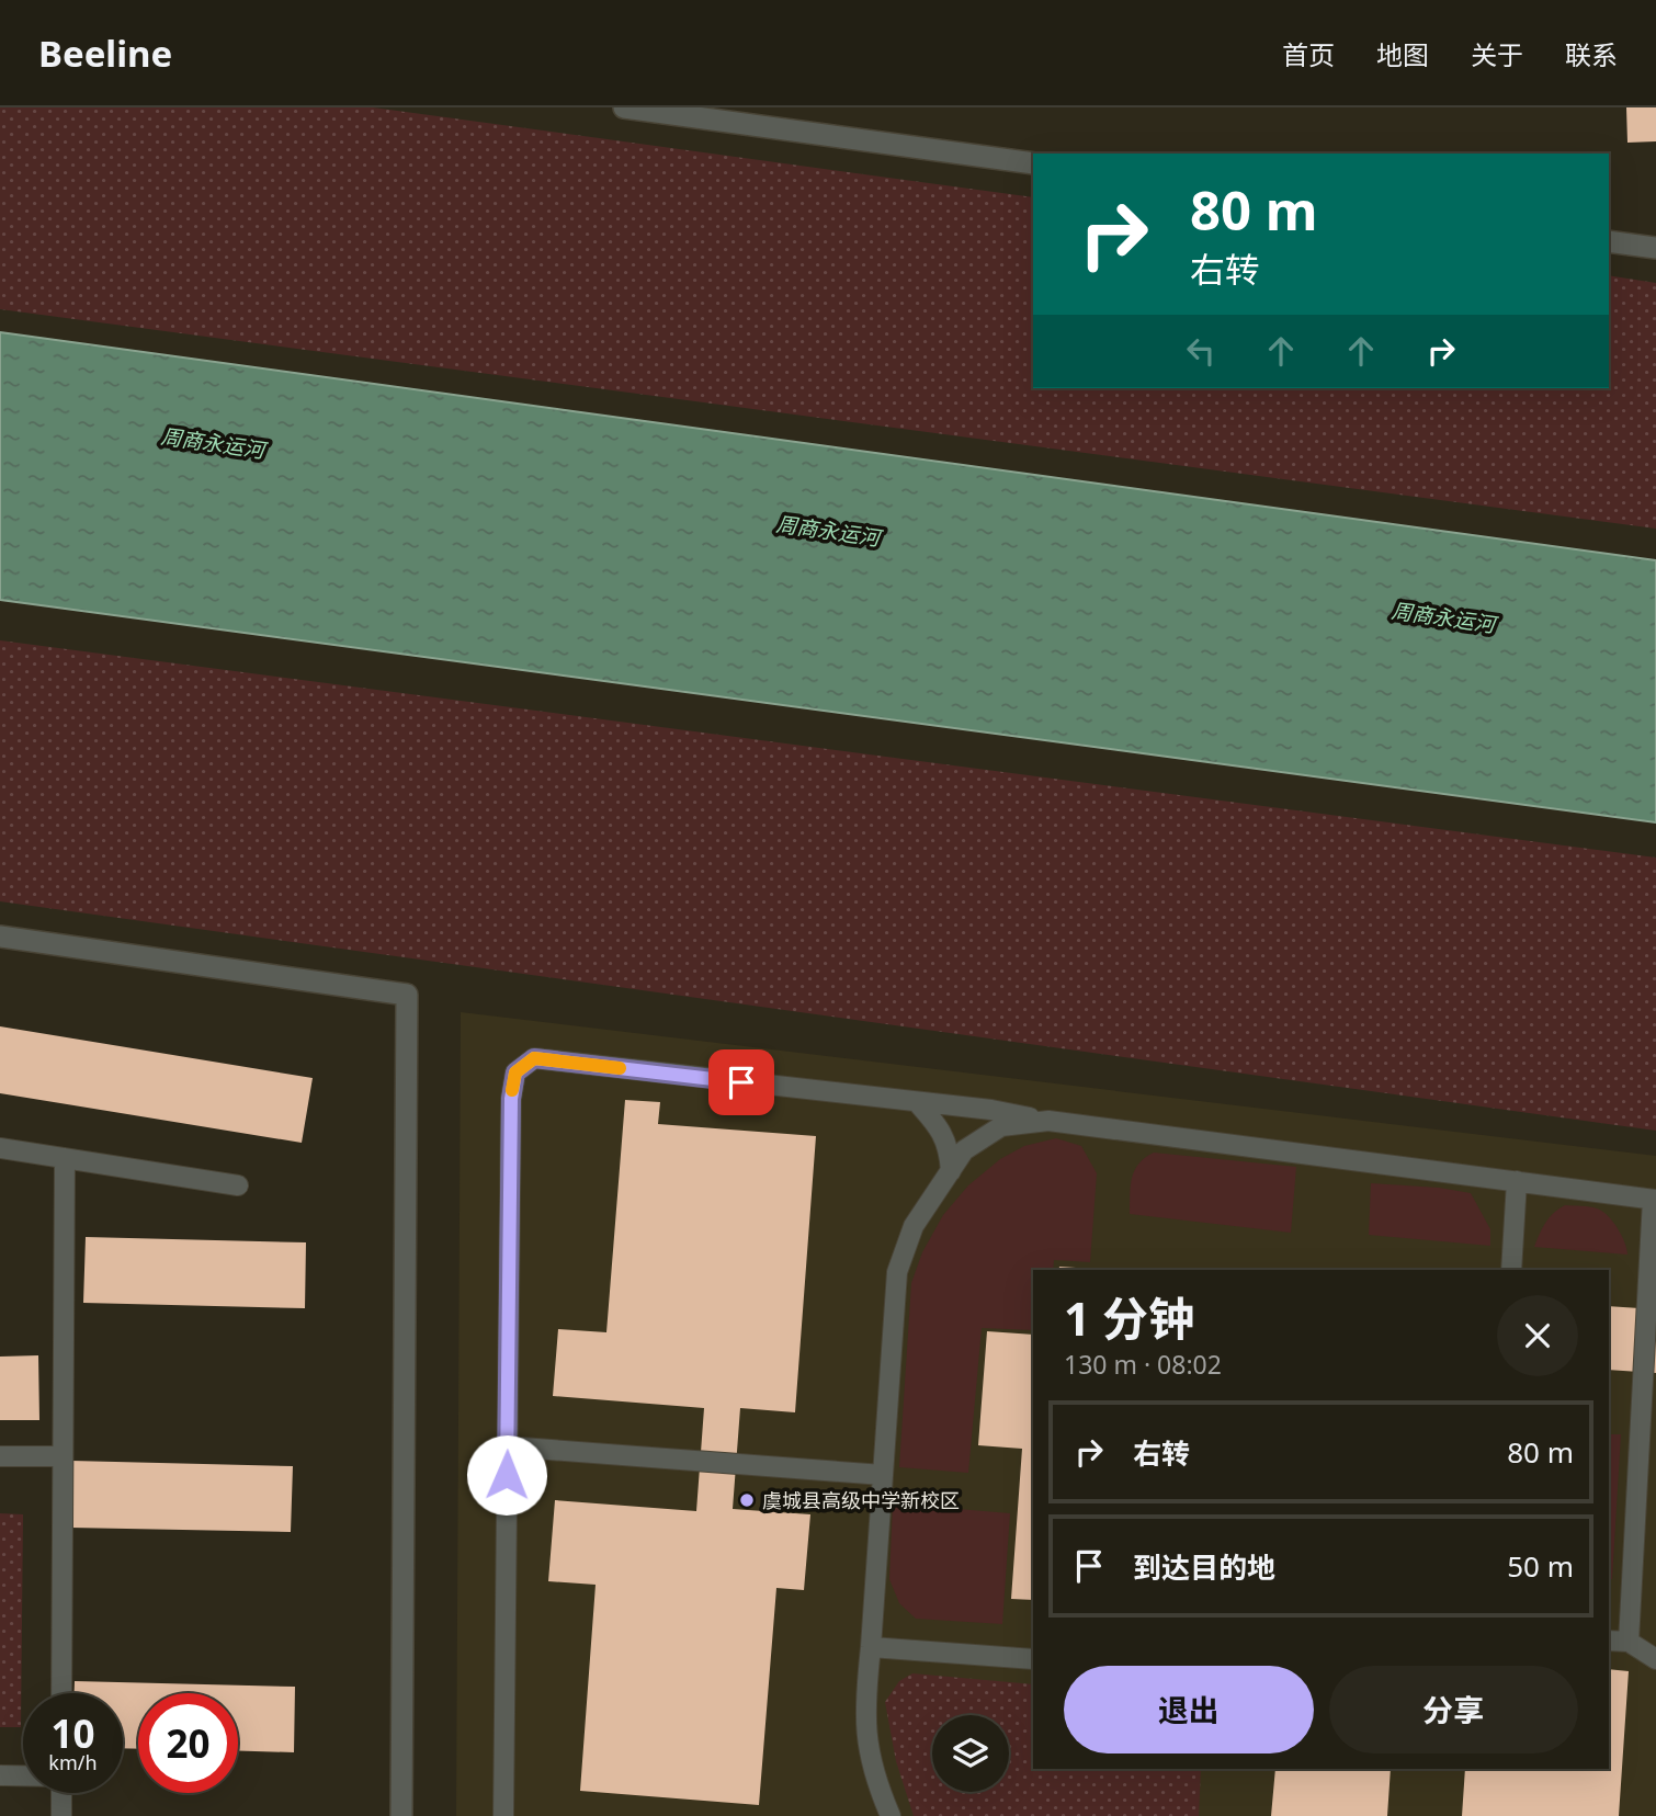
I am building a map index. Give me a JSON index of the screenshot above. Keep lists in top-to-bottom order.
{
  "water": ["周商永运河"],
  "places": ["虞城县高级中学新校区"],
  "page": {
    "header": "Beeline",
    "nav": [
      "首页",
      "地图",
      "关于",
      "联系"
    ],
    "turn": ["80 m", "右转"],
    "heading": ["1 分钟", "130 m · 08:02"],
    "list": [
      {
        "name": "右转",
        "value": "80 m"
      },
      {
        "name": "到达目的地",
        "value": "50 m"
      }
    ],
    "buttons": ["退出", "分享"],
    "speed": "10 km/h",
    "limit": "20"
  }
}
